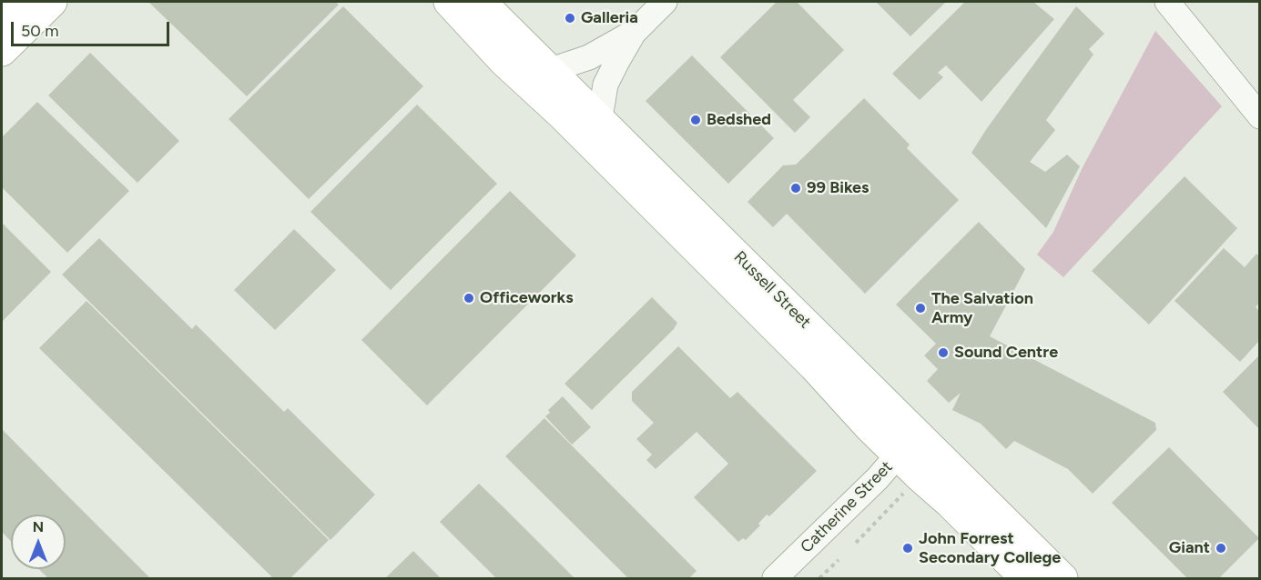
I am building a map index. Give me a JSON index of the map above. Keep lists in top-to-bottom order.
{
  "streets": {
    "main road": ["Russell Street"],
    "street": ["Catherine Street"]
  },
  "crossings": [
    ["Russell Street", "Catherine Street"]
  ],
  "places": [
    "Galleria",
    "Bedshed",
    "99 Bikes",
    "Officeworks",
    "The Salvation Army",
    "Sound Centre",
    "John Forrest Secondary College",
    "Giant"
  ],
  "scale_bar": "50 m",
  "north": "top"
}
